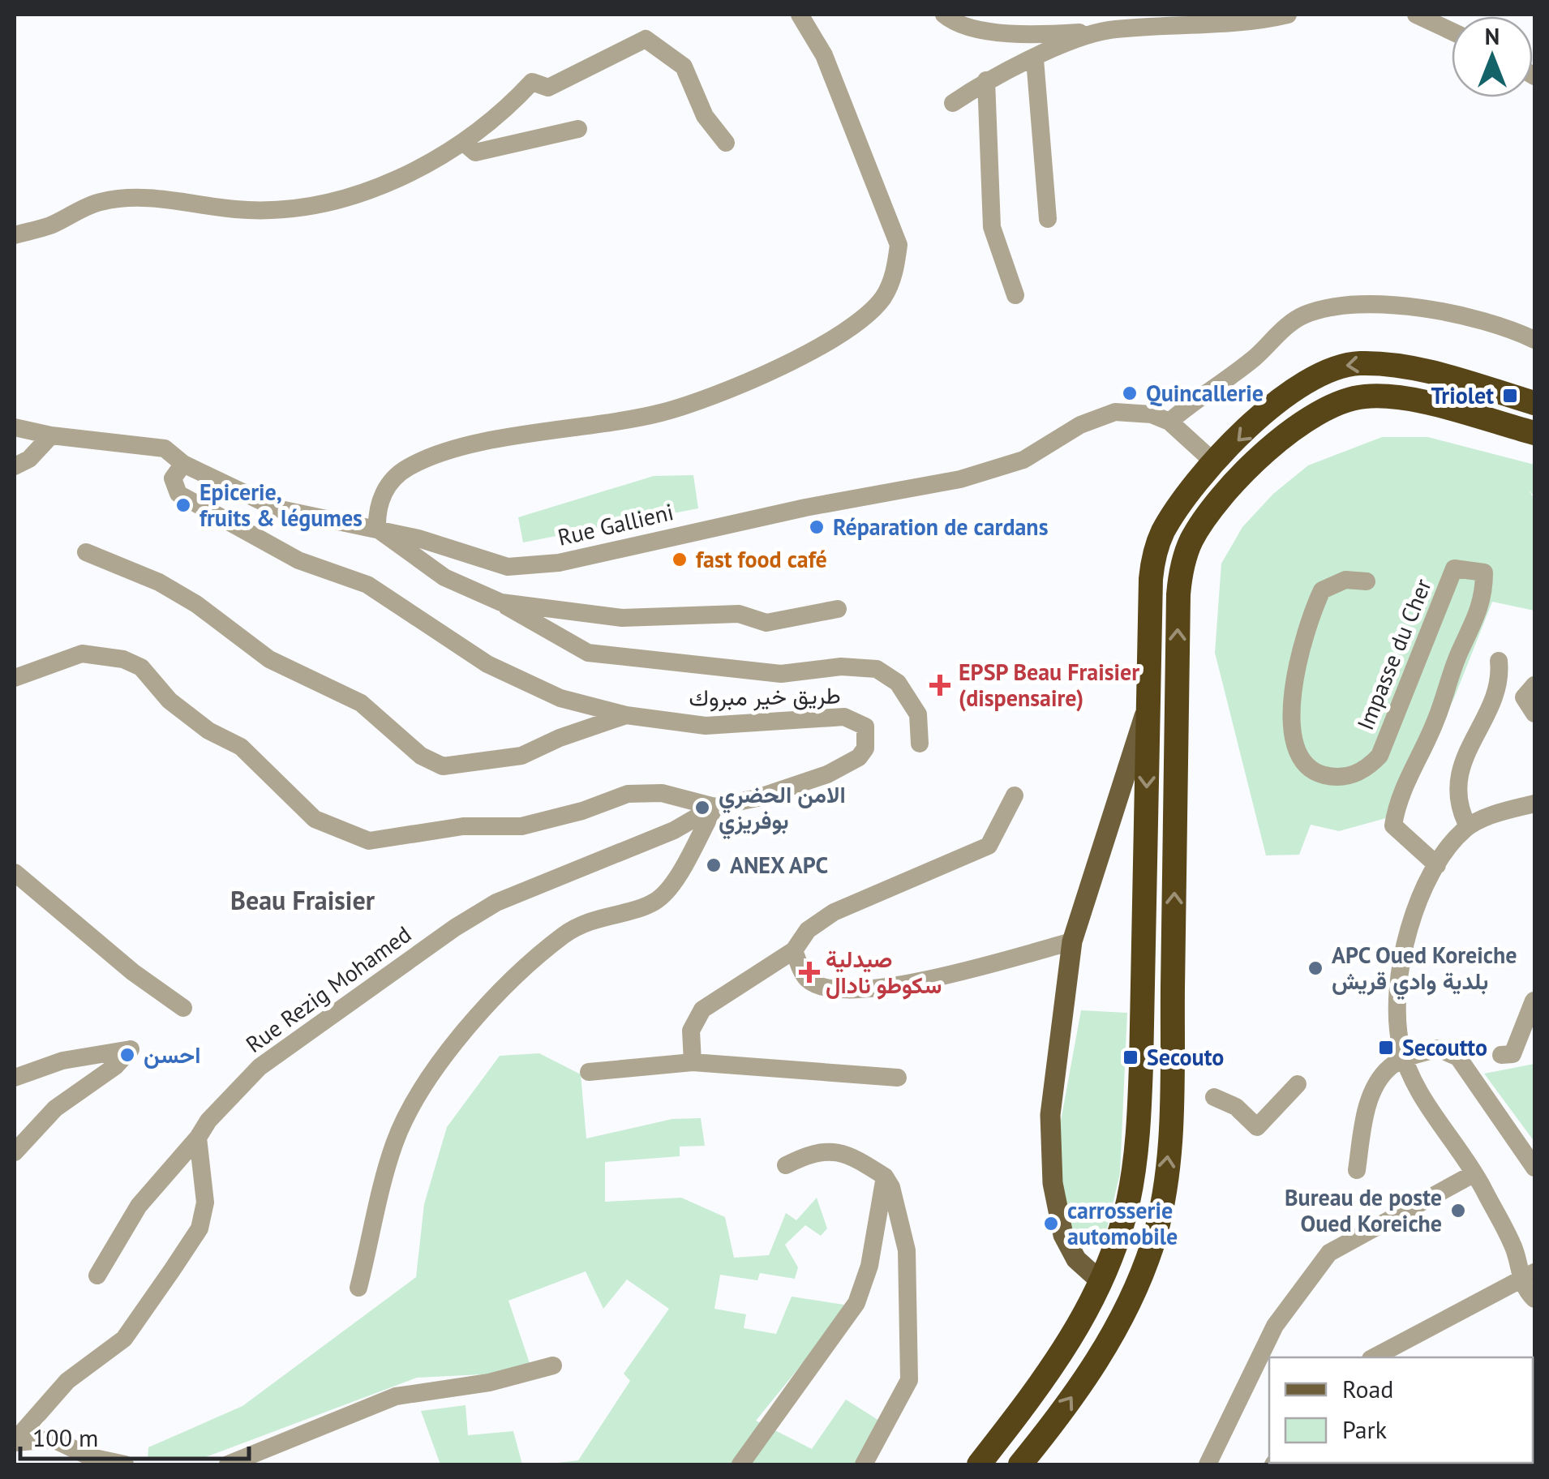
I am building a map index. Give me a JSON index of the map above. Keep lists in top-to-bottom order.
{
  "streets": {
    "street": [
      "Rue Gallieni",
      "Impasse du Cher",
      "طريق خير مبروك",
      "Rue Rezig Mohamed"
    ]
  },
  "crossings": [
    ["Rue Gallieni", "طريق خير مبروك"],
    ["طريق خير مبروك", "Rue Rezig Mohamed"]
  ],
  "districts": ["Beau Fraisier"],
  "places": {
    "other": [
      "Quincallerie",
      "Epicerie, fruits & légumes",
      "Réparation de cardans",
      "fast food café",
      "الامن الحضري بوفريزي",
      "ANEX APC",
      "APC Oued Koreiche بلدية وادي قريش",
      "احسن",
      "Bureau de poste Oued Koreiche",
      "carrosserie automobile"
    ],
    "transit": ["Triolet", "Secoutto", "Secouto"],
    "health": ["EPSP Beau Fraisier (dispensaire)", "صيدلية سكوطو نادال"]
  },
  "legend": ["Road", "Park"],
  "scale_bar": "100 m",
  "north": "top"
}
